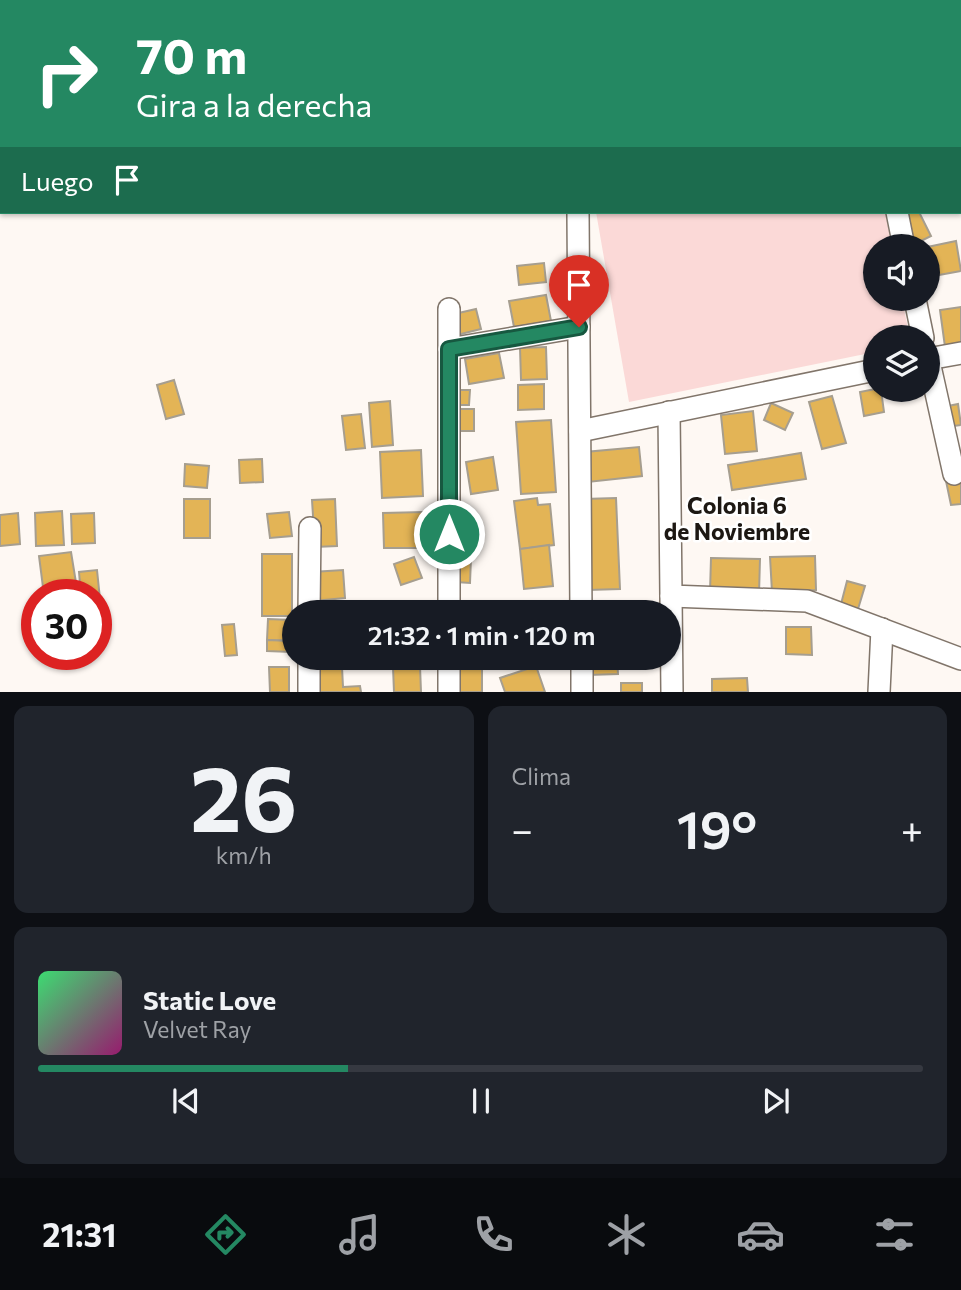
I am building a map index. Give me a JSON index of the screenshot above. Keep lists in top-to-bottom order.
{
  "districts": ["Colonia 6 de Noviembre"],
  "page": {
    "turn": ["70 m", "Gira a la derecha"],
    "then": "Luego",
    "limit": "30",
    "trip": "21:32 · 1 min · 120 m",
    "tile": [
      ["26", "km/h"],
      "Clima"
    ],
    "heat": ["−", "19°", "+"],
    "song": ["Static Love", "Velvet Ray"],
    "tabs": "21:31"
  }
}
